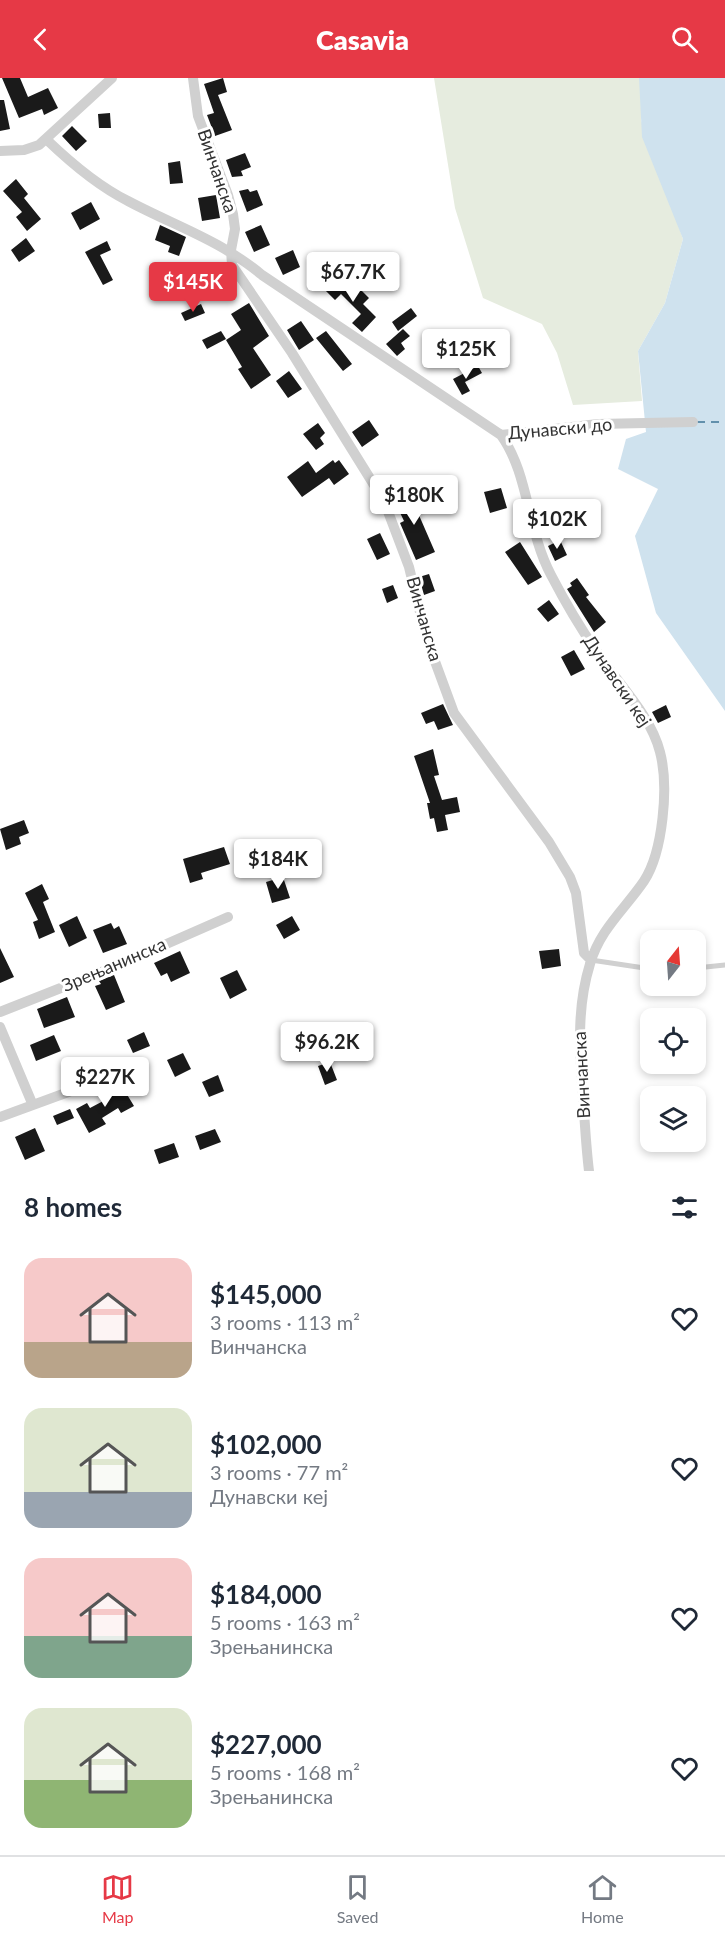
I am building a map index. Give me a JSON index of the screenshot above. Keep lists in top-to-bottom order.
{
  "streets": {
    "street": [
      "Винчанска",
      "Дунавски до",
      "Дунавски кеј",
      "Зрењанинска"
    ]
  },
  "crossings": [
    ["Винчанска", "Дунавски до"],
    ["Винчанска", "Дунавски кеј"],
    ["Дунавски до", "Дунавски кеј"]
  ],
  "north": "top",
  "page": {
    "header": "Casavia",
    "price": [
      "$67.7K",
      "$145K",
      "$125K",
      "$180K",
      "$102K",
      "$184K",
      "$96.2K",
      "$227K"
    ],
    "heading": "8 homes",
    "list": [
      {
        "name": "$145,000",
        "note": "3 rooms · 113 m² · Винчанска"
      },
      {
        "name": "$102,000",
        "note": "3 rooms · 77 m² · Дунавски кеј"
      },
      {
        "name": "$184,000",
        "note": "5 rooms · 163 m² · Зрењанинска"
      },
      {
        "name": "$227,000",
        "note": "5 rooms · 168 m² · Зрењанинска"
      }
    ],
    "tabs": ["Map", "Saved", "Home"]
  }
}
